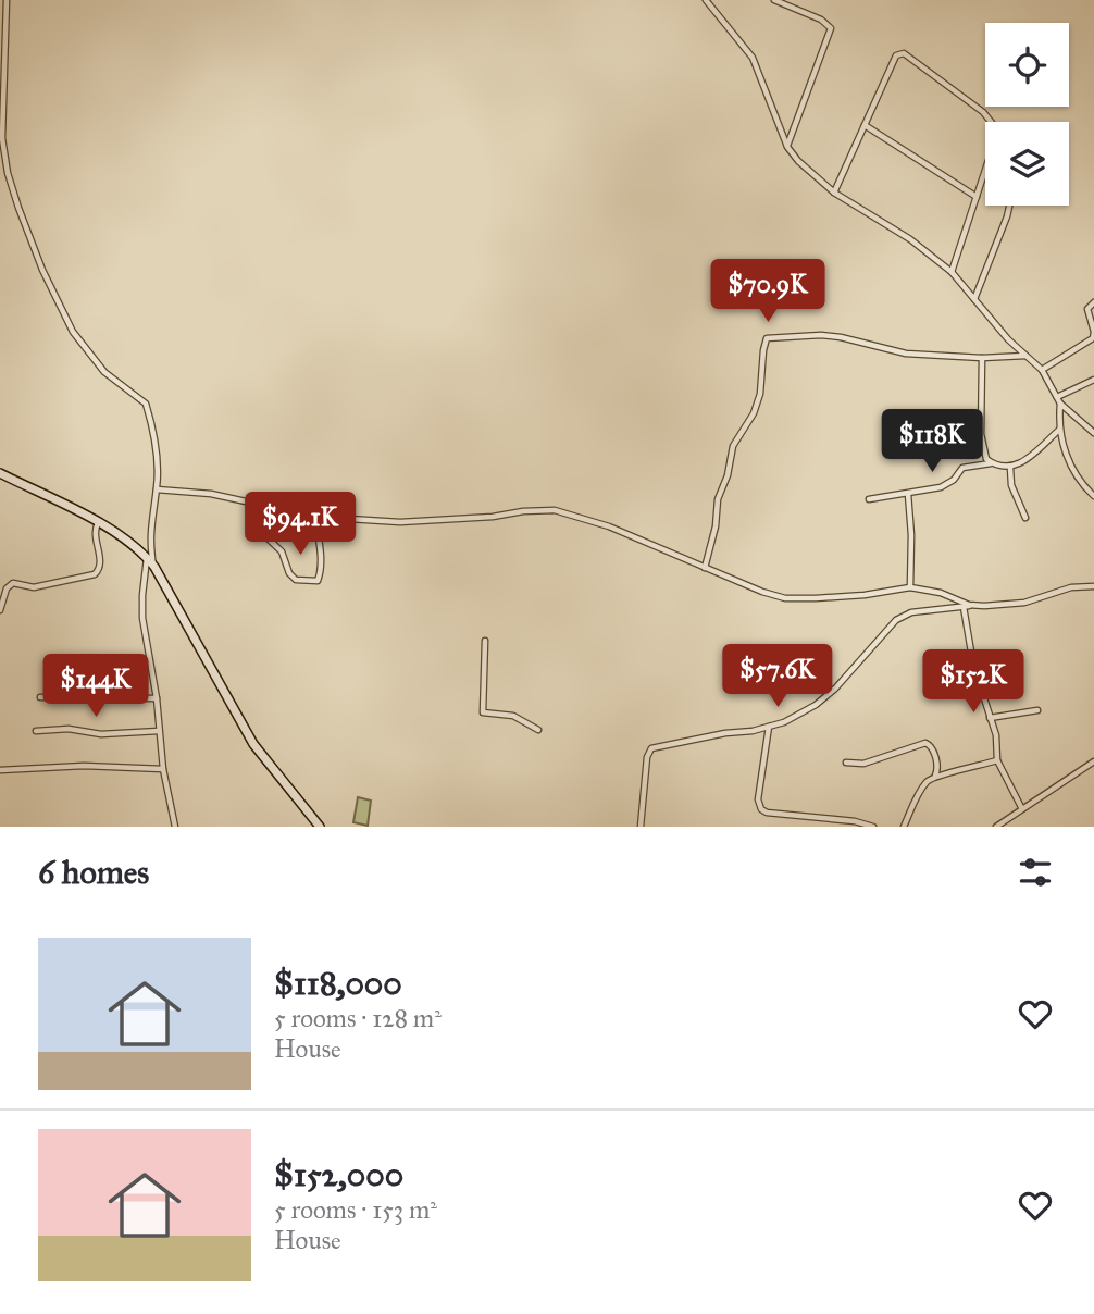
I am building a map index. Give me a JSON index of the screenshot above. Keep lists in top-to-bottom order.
{
  "page": {
    "price": [
      "$70.9K",
      "$118K",
      "$94.1K",
      "$57.6K",
      "$152K",
      "$144K"
    ],
    "heading": "6 homes",
    "list": [
      {
        "name": "$118,000",
        "note": "5 rooms · 128 m² · House"
      },
      {
        "name": "$152,000",
        "note": "5 rooms · 153 m² · House"
      }
    ]
  }
}
